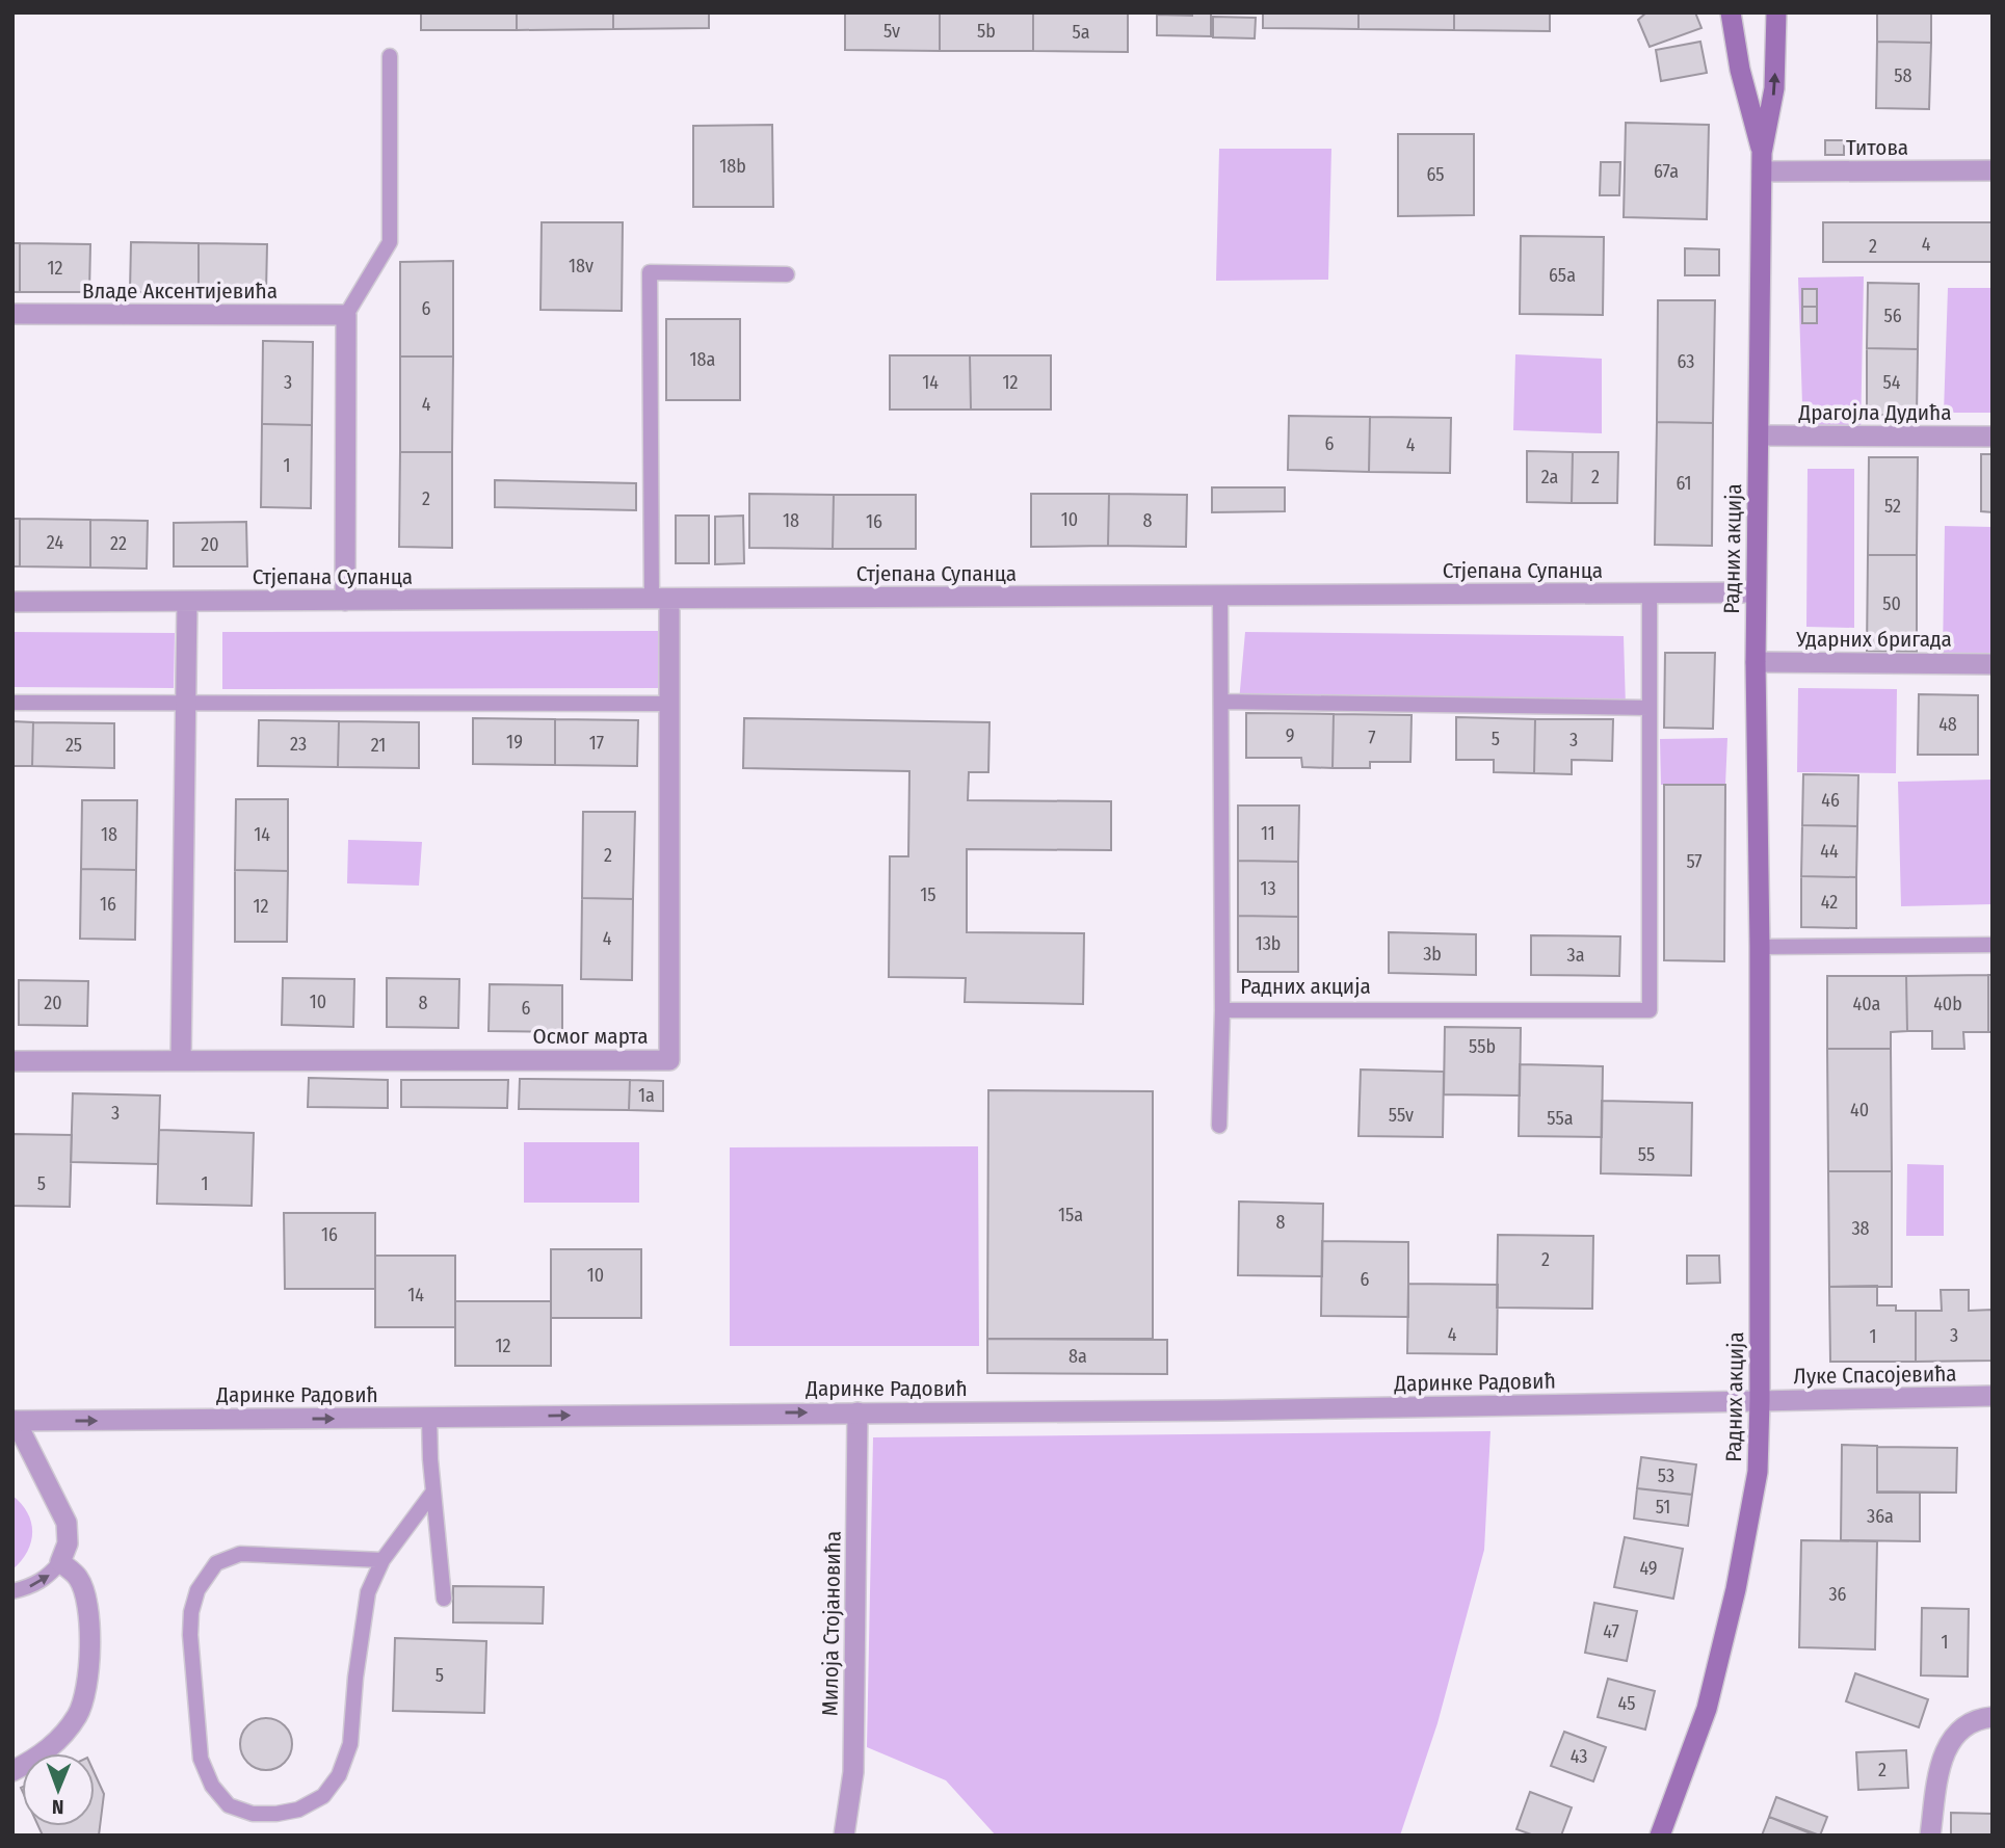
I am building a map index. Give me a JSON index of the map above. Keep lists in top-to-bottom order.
{
  "streets": {
    "main road": ["Радних акција"],
    "street": [
      "Титова",
      "Владе Аксентијевића",
      "Драгојла Дудића",
      "Стјепана Супанца",
      "Ударних бригада",
      "Осмог марта",
      "Луке Спасојевића",
      "Даринке Радовић",
      "Милоја Стојановића"
    ]
  },
  "crossings": [
    ["Титова", "Радних акција"],
    ["Драгојла Дудића", "Радних акција"],
    ["Радних акција", "Стјепана Супанца"],
    ["Радних акција", "Ударних бригада"],
    ["Радних акција", "Луке Спасојевића"],
    ["Радних акција", "Даринке Радовић"],
    ["Стјепана Супанца", "Осмог марта"],
    ["Луке Спасојевића", "Даринке Радовић"],
    ["Даринке Радовић", "Милоја Стојановића"]
  ],
  "one_way": ["Даринке Радовић"],
  "house_numbers": [
    "5v",
    "5b",
    "5a",
    "58",
    "18b",
    "67a",
    "65",
    "4",
    "2",
    "18v",
    "12",
    "65a",
    "6",
    "56",
    "18a",
    "63",
    "3",
    "14",
    "12",
    "54",
    "4",
    "6",
    "4",
    "1",
    "2a",
    "2",
    "61",
    "2",
    "52",
    "10",
    "18",
    "8",
    "16",
    "24",
    "22",
    "20",
    "50",
    "48",
    "9",
    "7",
    "5",
    "3",
    "19",
    "17",
    "23",
    "25",
    "21",
    "46",
    "11",
    "18",
    "14",
    "44",
    "2",
    "57",
    "13",
    "15",
    "42",
    "16",
    "12",
    "4",
    "13b",
    "3b",
    "3a",
    "10",
    "20",
    "8",
    "40a",
    "40b",
    "6",
    "55b",
    "1a",
    "40",
    "3",
    "55v",
    "55a",
    "55",
    "5",
    "1",
    "15a",
    "8",
    "38",
    "16",
    "2",
    "10",
    "6",
    "14",
    "4",
    "3",
    "1",
    "12",
    "8a",
    "53",
    "51",
    "36a",
    "49",
    "36",
    "47",
    "1",
    "5",
    "45",
    "43",
    "2"
  ],
  "north": "bottom"
}
